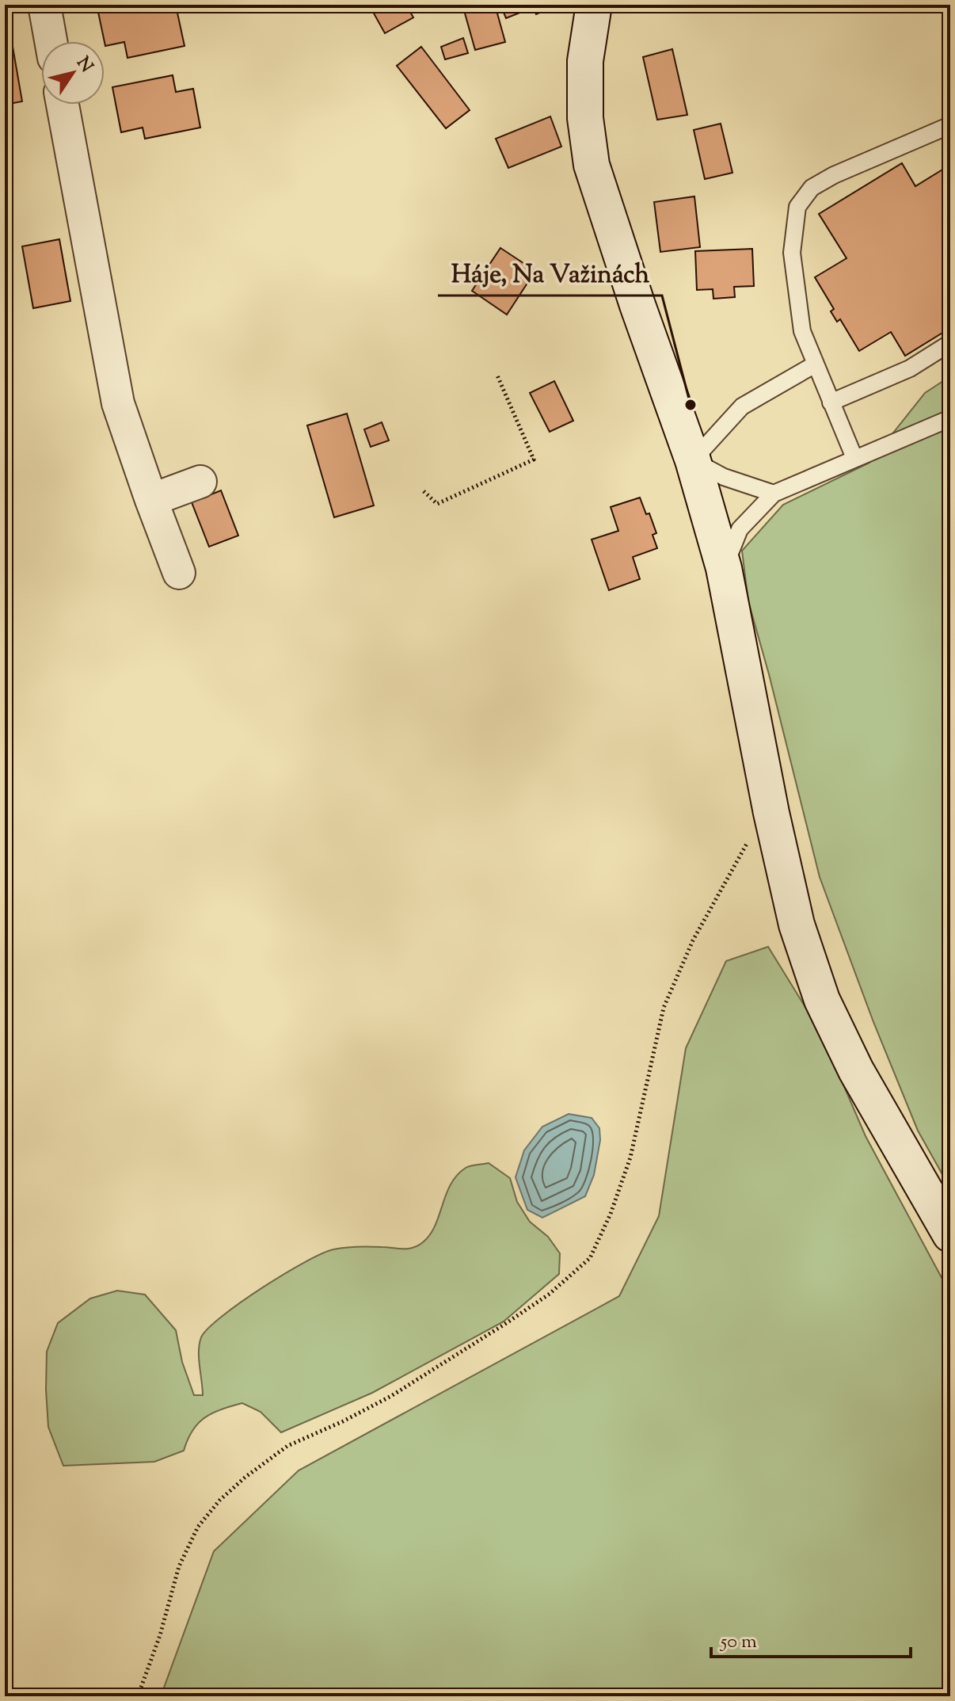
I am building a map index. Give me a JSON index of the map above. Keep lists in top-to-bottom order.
{
  "places": ["Háje, Na Važinách"],
  "scale_bar": "50 m",
  "north": "top right"
}
